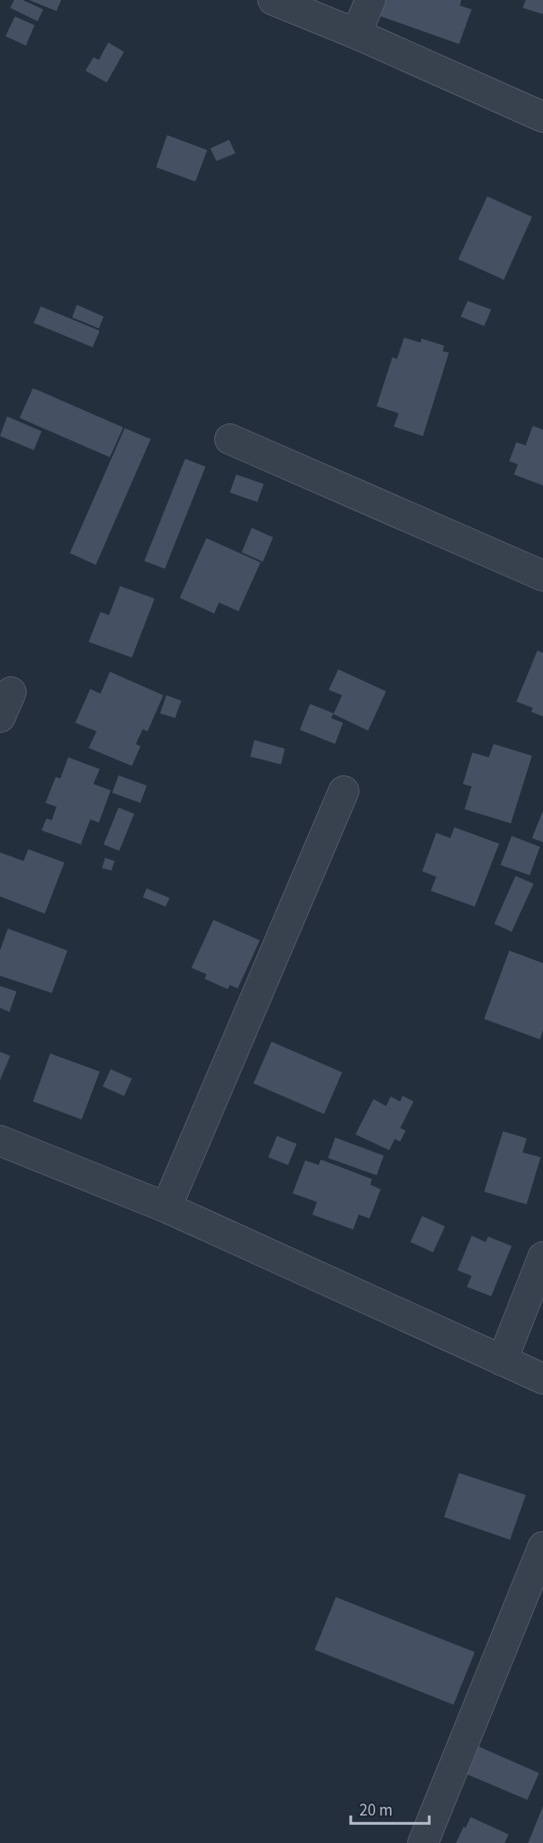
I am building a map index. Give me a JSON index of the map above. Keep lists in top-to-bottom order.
{
  "scale_bar": "20 m"
}
